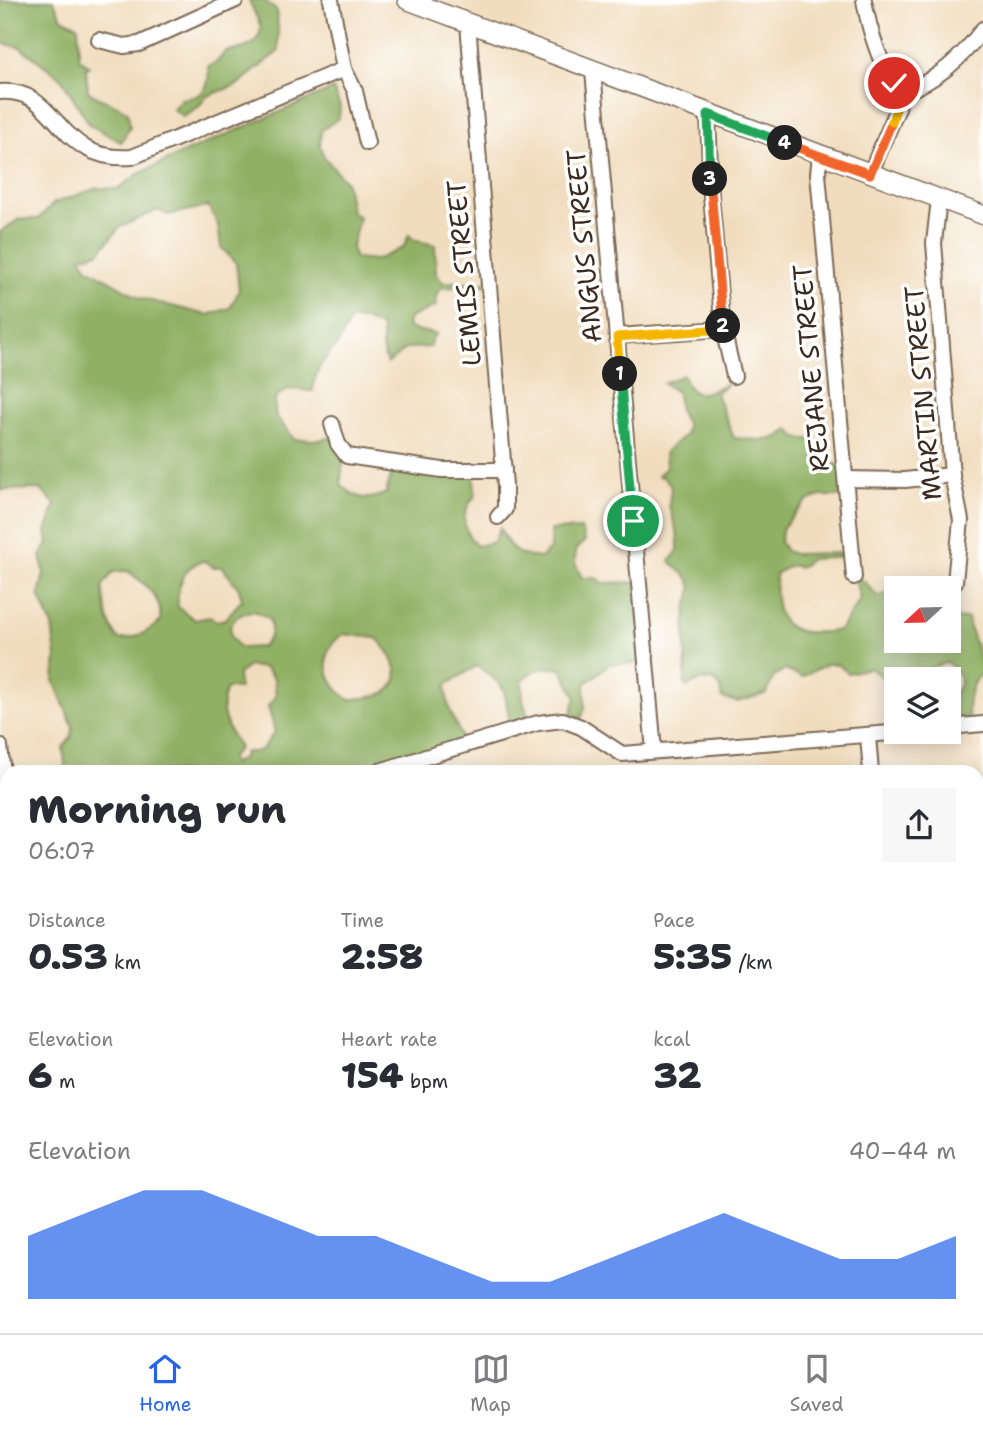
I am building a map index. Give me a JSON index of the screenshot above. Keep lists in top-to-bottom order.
{
  "streets": {
    "street": [
      "ANGUS STREET",
      "LEMIS STREET",
      "REJANE STREET",
      "MARTIN STREET"
    ]
  },
  "north": "left",
  "page": {
    "pins": [
      "4",
      "3",
      "2",
      "1"
    ],
    "heading": ["Morning run", "06:07"],
    "stats": [
      ["Distance", "0.53 km"],
      ["Time", "2:58"],
      ["Pace", "5:35 /km"],
      ["Elevation", "6 m"],
      ["Heart rate", "154 bpm"],
      ["kcal", "32"]
    ],
    "chart": ["Elevation", "40–44 m"],
    "tabs": ["Home", "Map", "Saved"]
  }
}
